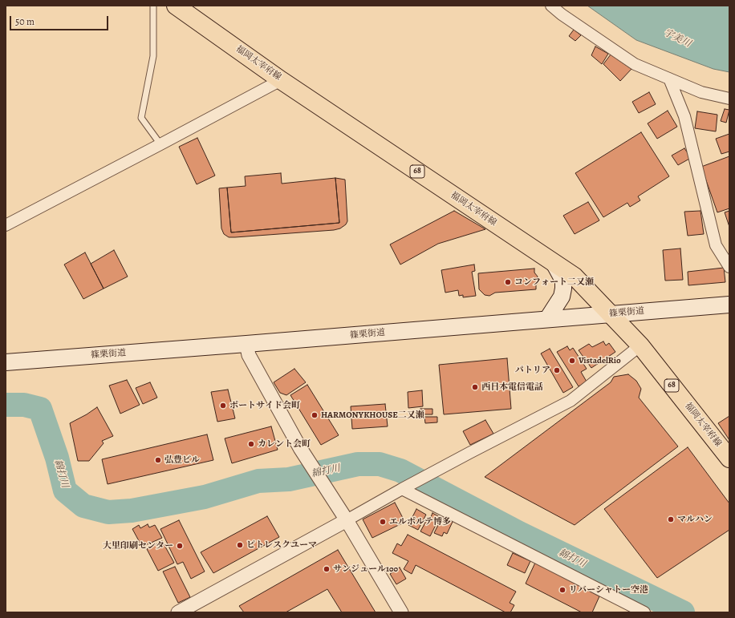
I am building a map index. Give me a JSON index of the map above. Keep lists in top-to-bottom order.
{
  "streets": {
    "main road": ["福岡太宰府線", "68", "篠栗街道"]
  },
  "crossings": [
    ["福岡太宰府線", "篠栗街道"]
  ],
  "water": ["宇美川", "綿打川"],
  "places": [
    "コンフォート二又瀬",
    "VistadelRio",
    "パトリア",
    "西日本電信電話",
    "ポートサイド会町",
    "HARMONYKHOUSE二又瀬",
    "カレント会町",
    "弘豊ビル",
    "マルハン",
    "エルポルテ博多",
    "ピトレスクユーマ",
    "大里印刷センター",
    "サンジュール100",
    "リバーシャトー空港"
  ],
  "scale_bar": "50 m"
}
